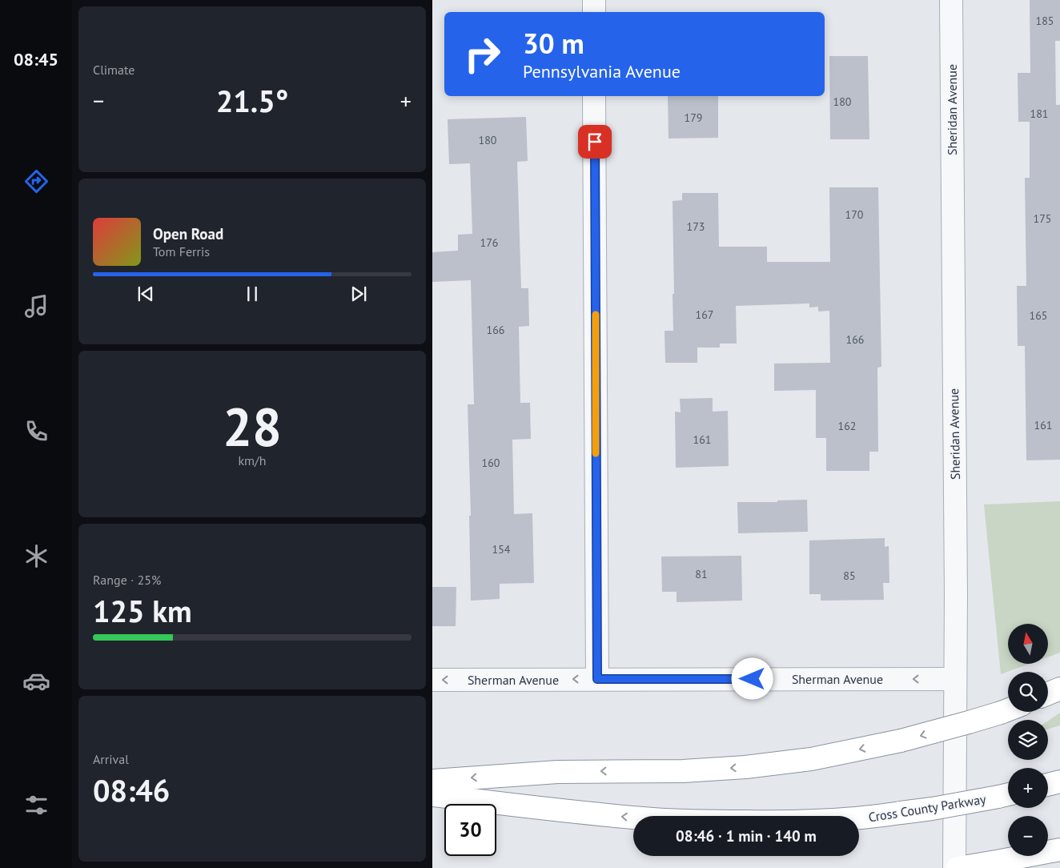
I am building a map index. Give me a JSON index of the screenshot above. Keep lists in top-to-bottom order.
{
  "streets": {
    "highway": ["Cross County Parkway"],
    "street": ["Sheridan Avenue", "Sherman Avenue"]
  },
  "crossings": [
    ["Sheridan Avenue", "Sherman Avenue"]
  ],
  "one_way": ["Sherman Avenue"],
  "house_numbers": [
    "185",
    "180",
    "181",
    "179",
    "180",
    "170",
    "175",
    "173",
    "176",
    "167",
    "165",
    "166",
    "166",
    "161",
    "162",
    "161",
    "160",
    "154",
    "81",
    "85"
  ],
  "north": "top",
  "page": {
    "tabs": "08:45",
    "tile": [
      "Climate",
      ["28", "km/h"],
      ["Range · 25%", "125 km"],
      ["Arrival", "08:46"]
    ],
    "turn": ["30 m", "Pennsylvania Avenue"],
    "heat": ["−", "21.5°", "+"],
    "song": ["Open Road", "Tom Ferris"],
    "map_buttons": ["+", "−"],
    "limit": "30",
    "trip": "08:46 · 1 min · 140 m"
  }
}
